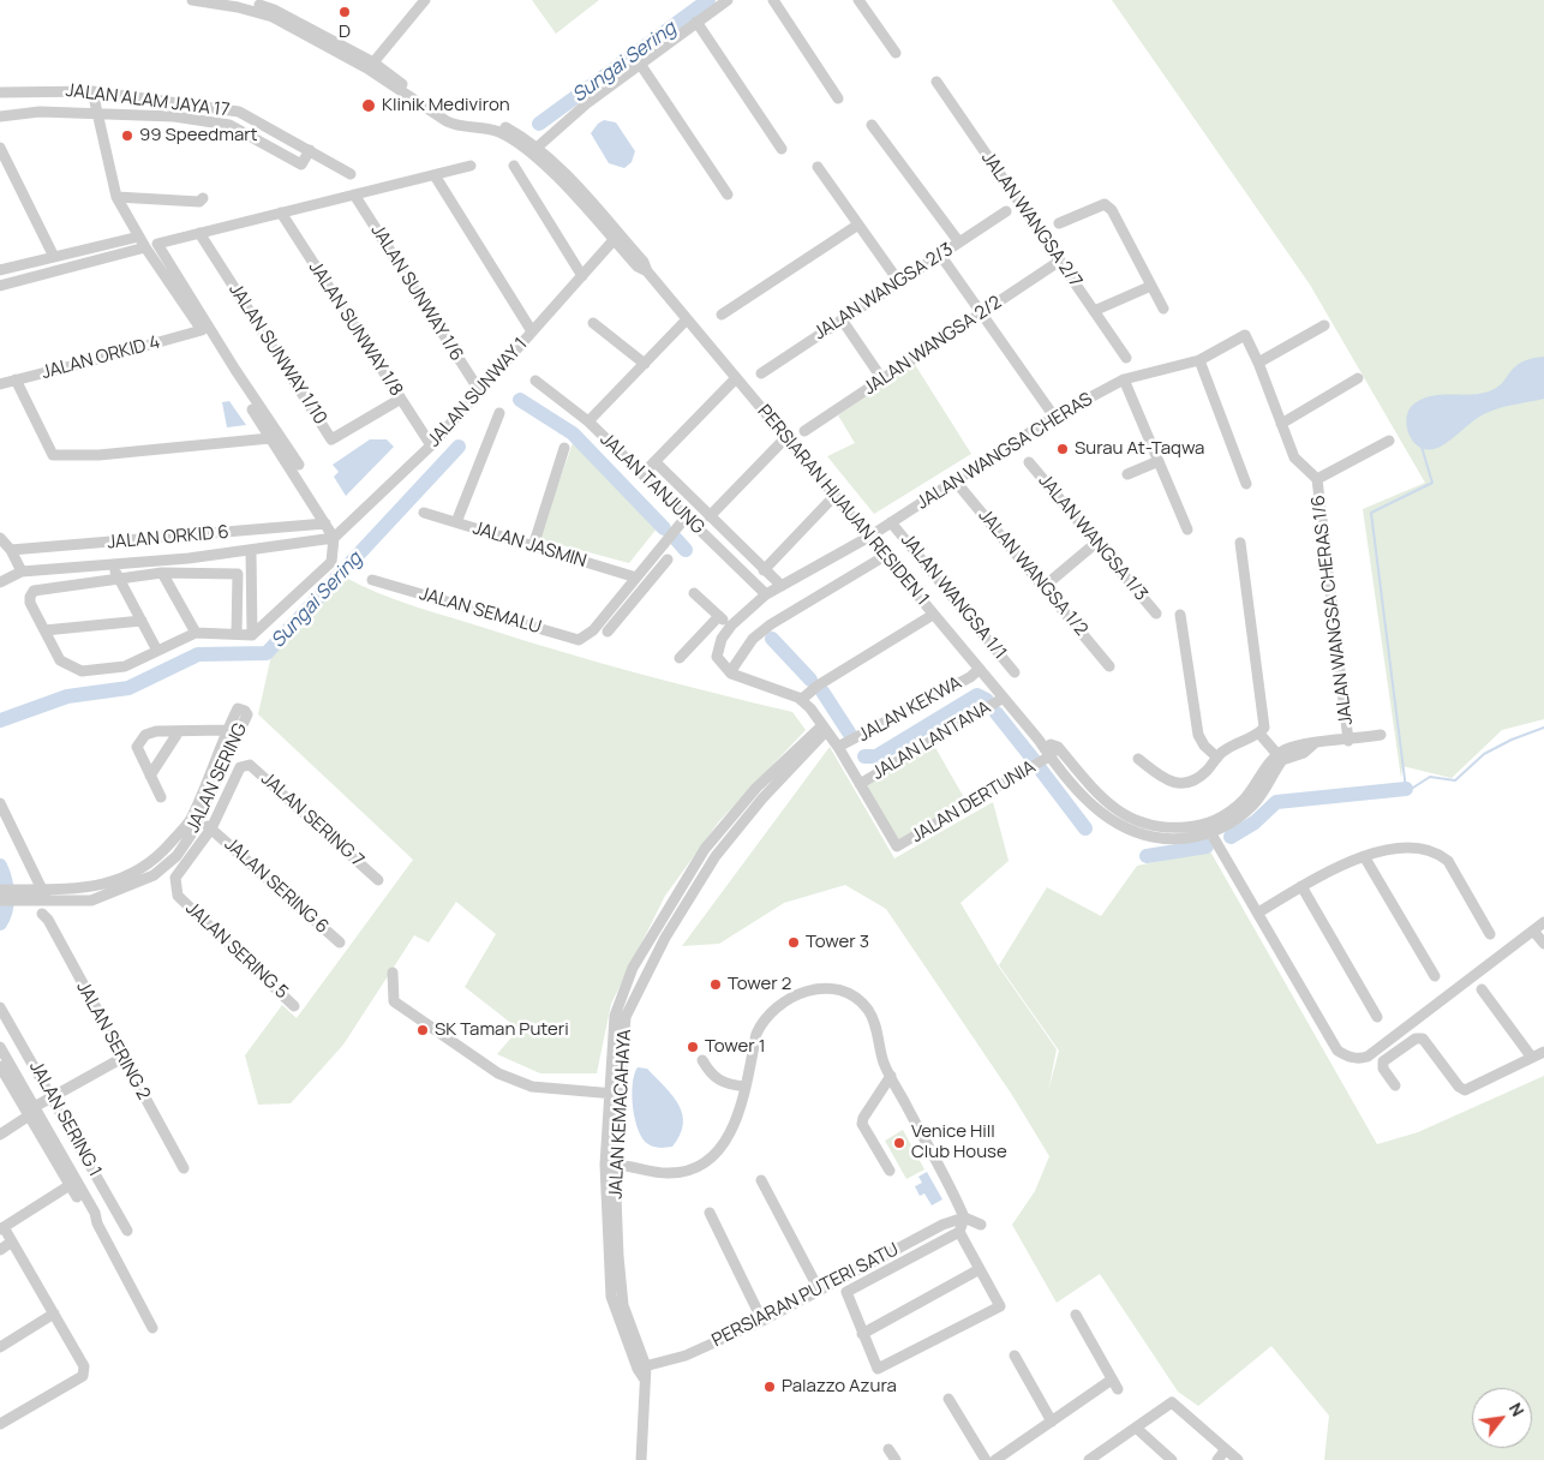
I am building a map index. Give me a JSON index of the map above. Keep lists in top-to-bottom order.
{
  "streets": {
    "street": [
      "JALAN ALAM JAYA 17",
      "JALAN WANGSA 2/7",
      "JALAN WANGSA 2/3",
      "JALAN SUNWAY 1/6",
      "JALAN SUNWAY 1/8",
      "JALAN WANGSA 2/2",
      "JALAN SUNWAY 1/10",
      "JALAN ORKID 4",
      "JALAN SUNWAY 1",
      "JALAN WANGSA CHERAS",
      "JALAN TANJUNG",
      "PERSIARAN HIJAUAN RESIDEN 1",
      "JALAN ORKID 6",
      "JALAN WANGSA 1/3",
      "JALAN JASMIN",
      "JALAN WANGSA 1/2",
      "JALAN WANGSA 1/1",
      "JALAN WANGSA CHERAS 1/6",
      "JALAN SEMALU",
      "JALAN KEKWA",
      "JALAN LANTANA",
      "JALAN SERING",
      "JALAN DERTUNIA",
      "JALAN SERING 7",
      "JALAN SERING 6",
      "JALAN SERING 5",
      "JALAN SERING 2",
      "JALAN KEMACAHAYA",
      "JALAN SERING 1",
      "PERSIARAN PUTERI SATU"
    ]
  },
  "crossings": [
    ["JALAN WANGSA 2/7", "JALAN WANGSA 2/2"],
    ["JALAN SUNWAY 1/6", "JALAN SUNWAY 1"],
    ["JALAN SUNWAY 1/8", "JALAN SUNWAY 1/10"],
    ["JALAN SUNWAY 1/8", "JALAN SUNWAY 1"],
    ["JALAN WANGSA CHERAS", "JALAN TANJUNG"],
    ["JALAN WANGSA CHERAS", "PERSIARAN HIJAUAN RESIDEN 1"],
    ["JALAN WANGSA CHERAS", "JALAN WANGSA 1/2"],
    ["JALAN WANGSA CHERAS", "JALAN WANGSA 1/1"],
    ["JALAN TANJUNG", "PERSIARAN HIJAUAN RESIDEN 1"],
    ["PERSIARAN HIJAUAN RESIDEN 1", "JALAN WANGSA CHERAS 1/6"],
    ["PERSIARAN HIJAUAN RESIDEN 1", "JALAN KEKWA"],
    ["PERSIARAN HIJAUAN RESIDEN 1", "JALAN LANTANA"],
    ["PERSIARAN HIJAUAN RESIDEN 1", "JALAN DERTUNIA"],
    ["JALAN JASMIN", "JALAN SEMALU"],
    ["JALAN LANTANA", "JALAN DERTUNIA"],
    ["JALAN SERING", "JALAN SERING 6"],
    ["JALAN SERING 7", "JALAN SERING 6"],
    ["JALAN SERING 7", "JALAN SERING 5"],
    ["JALAN SERING 6", "JALAN SERING 5"],
    ["JALAN KEMACAHAYA", "PERSIARAN PUTERI SATU"]
  ],
  "water": ["Sungai Sering"],
  "places": [
    "D",
    "Klinik Mediviron",
    "99 Speedmart",
    "Surau At-Taqwa",
    "Tower 3",
    "Tower 2",
    "SK Taman Puteri",
    "Tower 1",
    "Venice Hill Club House",
    "Palazzo Azura"
  ],
  "north": "top right"
}
